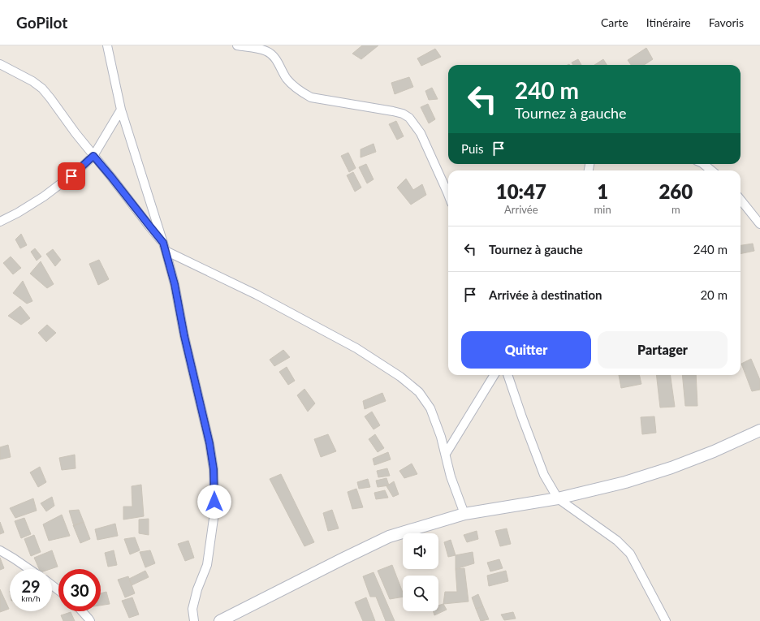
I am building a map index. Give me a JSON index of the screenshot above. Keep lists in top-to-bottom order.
{
  "page": {
    "header": "GoPilot",
    "nav": ["Carte", "Itinéraire", "Favoris"],
    "turn": ["240 m", "Tournez à gauche"],
    "then": "Puis",
    "eta": [
      "10:47",
      "Arrivée",
      "1",
      "min",
      "260",
      "m"
    ],
    "list": [
      {
        "name": "Tournez à gauche",
        "value": "240 m"
      },
      {
        "name": "Arrivée à destination",
        "value": "20 m"
      }
    ],
    "buttons": ["Quitter", "Partager"],
    "speed": "29 km/h",
    "limit": "30"
  }
}
